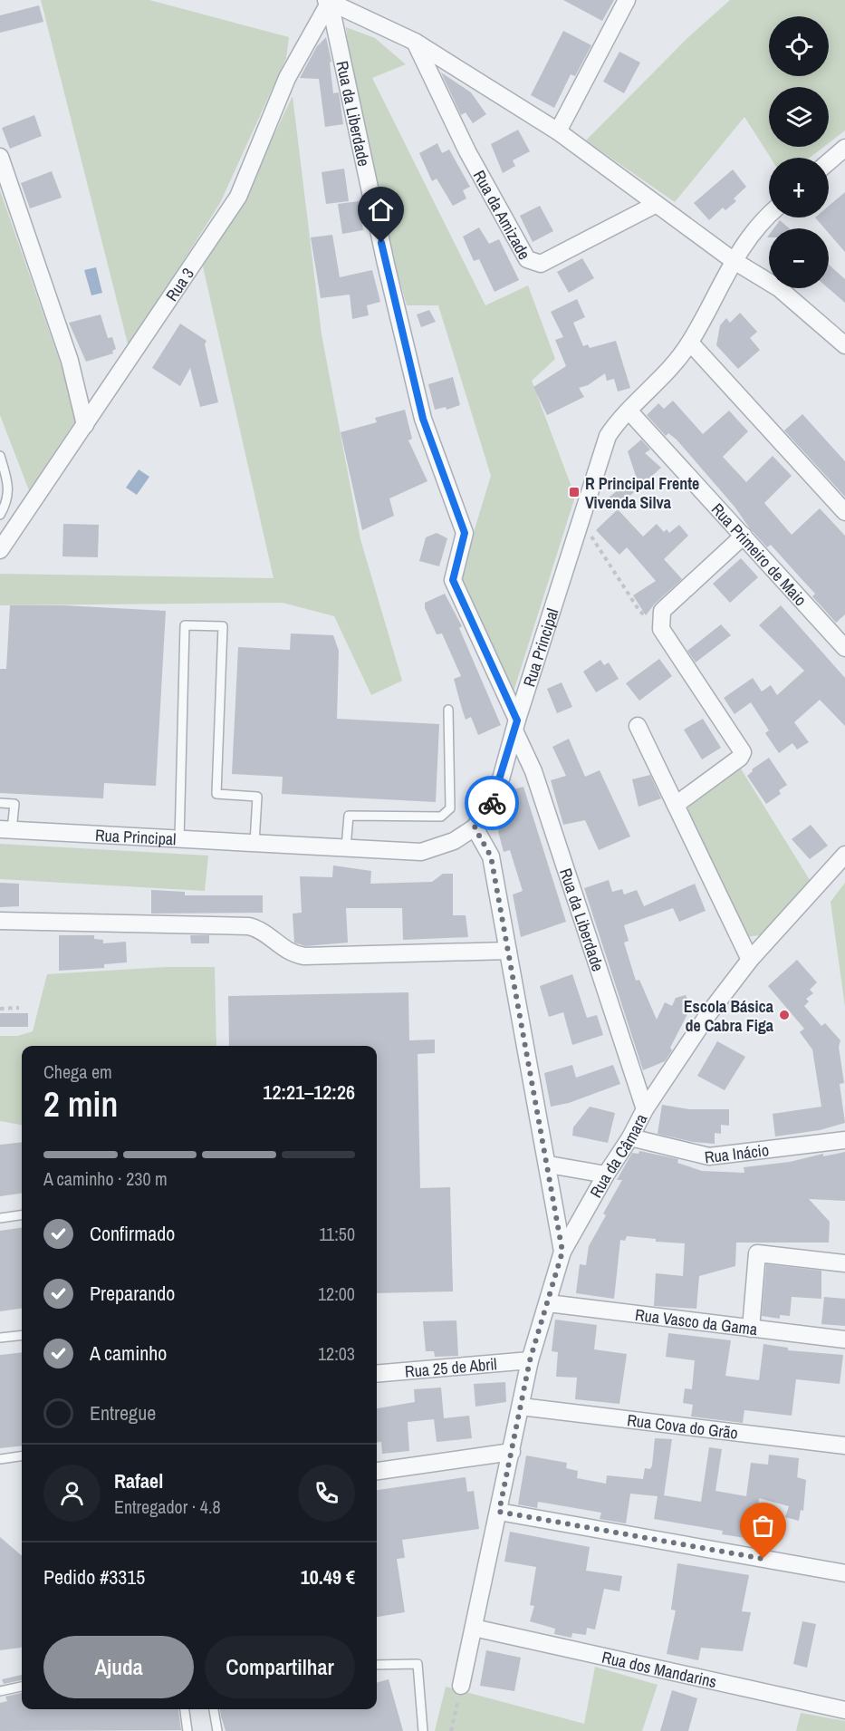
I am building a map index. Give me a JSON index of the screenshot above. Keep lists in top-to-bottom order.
{
  "streets": {
    "street": [
      "Rua da Liberdade",
      "Rua da Amizade",
      "Rua 3",
      "Rua Primeiro de Maio",
      "Rua Principal",
      "Rua Inácio",
      "Rua da Câmara",
      "Rua Vasco da Gama",
      "Rua 25 de Abril",
      "Rua Cova do Grão",
      "Rua dos Mandarins"
    ]
  },
  "crossings": [
    ["Rua da Liberdade", "Rua 3"],
    ["Rua da Liberdade", "Rua Principal"],
    ["Rua da Liberdade", "Rua da Câmara"],
    ["Rua Primeiro de Maio", "Rua Principal"],
    ["Rua Inácio", "Rua da Câmara"],
    ["Rua da Câmara", "Rua Vasco da Gama"],
    ["Rua da Câmara", "Rua 25 de Abril"],
    ["Rua da Câmara", "Rua Cova do Grão"],
    ["Rua da Câmara", "Rua dos Mandarins"]
  ],
  "places": {
    "transit": ["R Principal Frente Vivenda Silva"],
    "other": ["Escola Básica de Cabra Figa"]
  },
  "page": {
    "map_buttons": ["+", "−"],
    "heading": ["2 min", "Chega em", "12:21–12:26"],
    "panel": [
      "Rafael",
      "Entregador · 4.8",
      "Pedido #3315",
      "10.49 €"
    ],
    "bar": "A caminho · 230 m",
    "list": [
      ["Confirmado", "11:50"],
      ["Preparando", "12:00"],
      ["A caminho", "12:03"],
      "Entregue"
    ],
    "buttons": ["Ajuda", "Compartilhar"]
  }
}
